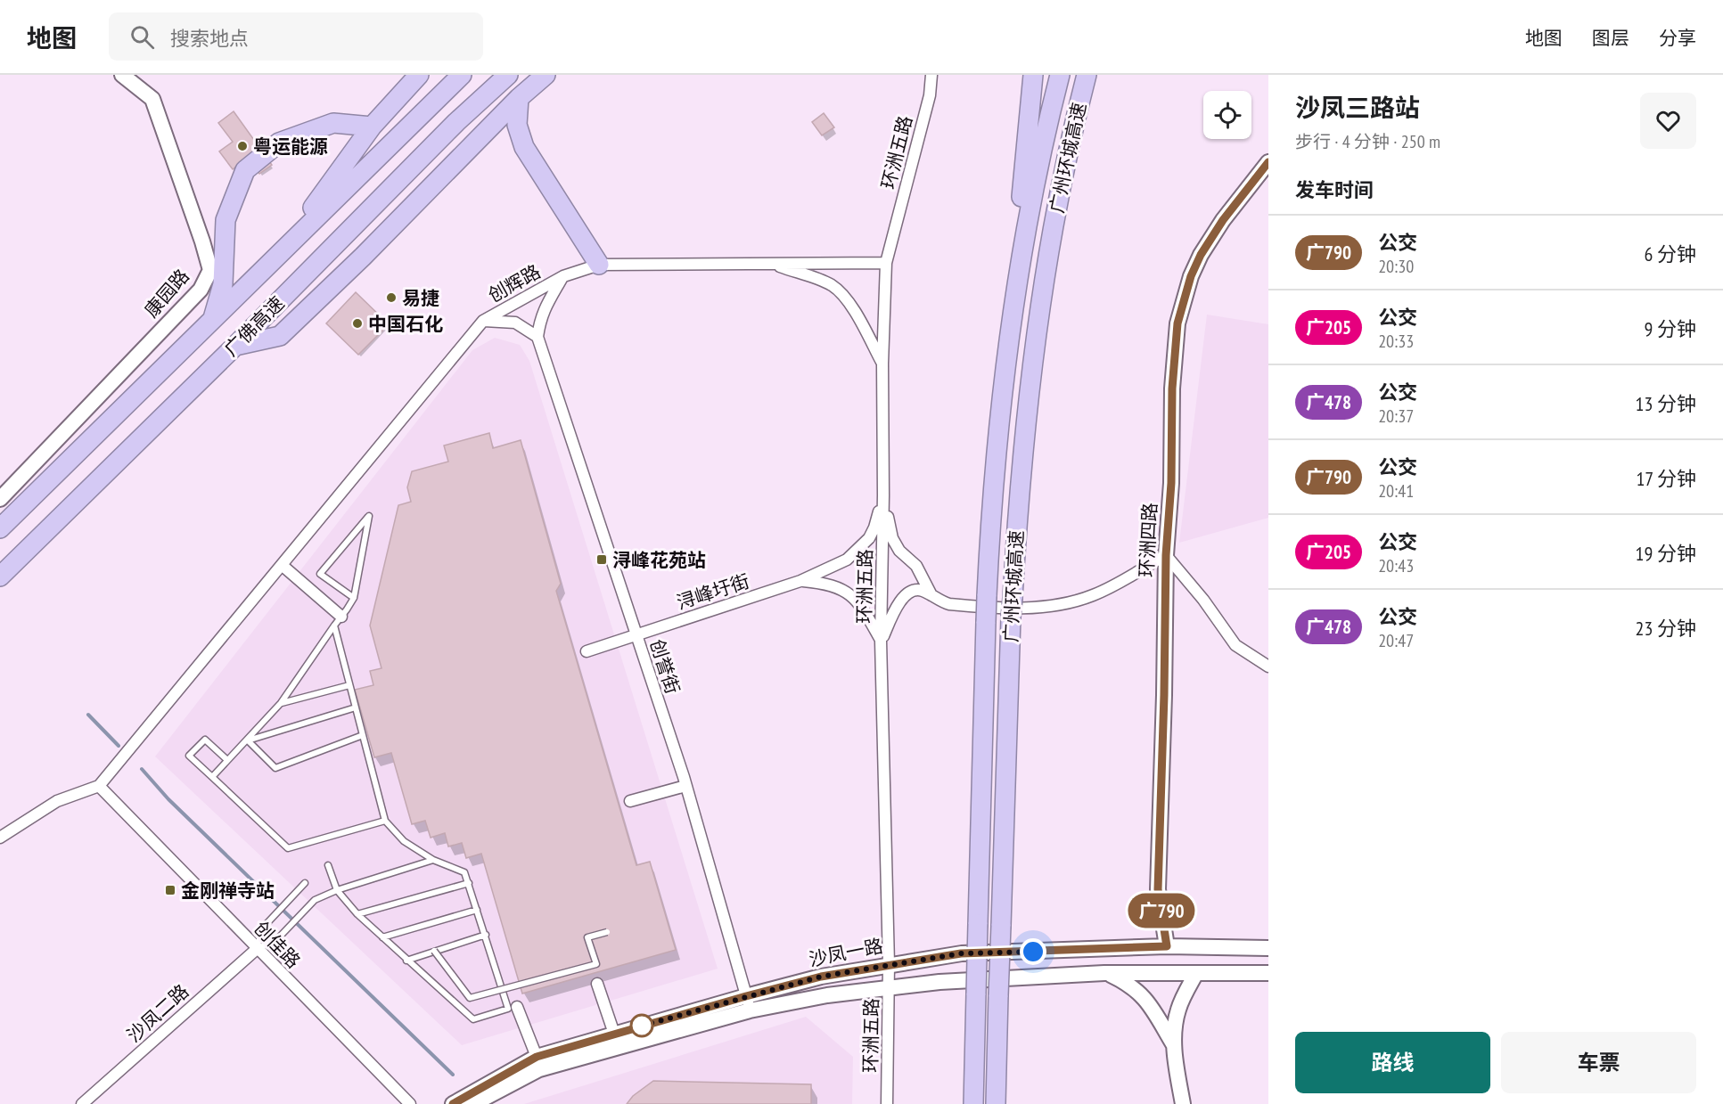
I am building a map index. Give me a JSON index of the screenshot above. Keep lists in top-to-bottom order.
{
  "streets": {
    "highway": ["广州环城高速", "广佛高速"],
    "street": [
      "环洲五路",
      "创辉路",
      "康园路",
      "环洲四路",
      "浔峰圩街",
      "创誉街",
      "创佳路",
      "沙凤一路",
      "沙凤二路"
    ]
  },
  "crossings": [
    ["环洲五路", "创辉路"],
    ["环洲五路", "浔峰圩街"],
    ["环洲五路", "沙凤一路"],
    ["环洲四路", "沙凤一路"],
    ["浔峰圩街", "创誉街"],
    ["创誉街", "沙凤一路"],
    ["创佳路", "沙凤二路"]
  ],
  "places": {
    "other": ["粤运能源", "易捷", "中国石化"],
    "transit": ["浔峰花苑站", "金刚禅寺站"]
  },
  "lines": ["bus line 广790"],
  "page": {
    "header": "地图",
    "search": "搜索地点",
    "nav": ["地图", "图层", "分享"],
    "on_map": "广790",
    "heading": [
      ["沙凤三路站", "步行 · 4 分钟 · 250 m"],
      "发车时间"
    ],
    "list": [
      {
        "mark": "广790",
        "name": "公交",
        "note": "20:30",
        "value": "6 分钟"
      },
      {
        "mark": "广205",
        "name": "公交",
        "note": "20:33",
        "value": "9 分钟"
      },
      {
        "mark": "广478",
        "name": "公交",
        "note": "20:37",
        "value": "13 分钟"
      },
      {
        "mark": "广790",
        "name": "公交",
        "note": "20:41",
        "value": "17 分钟"
      },
      {
        "mark": "广205",
        "name": "公交",
        "note": "20:43",
        "value": "19 分钟"
      },
      {
        "mark": "广478",
        "name": "公交",
        "note": "20:47",
        "value": "23 分钟"
      }
    ],
    "buttons": ["路线", "车票"]
  }
}
